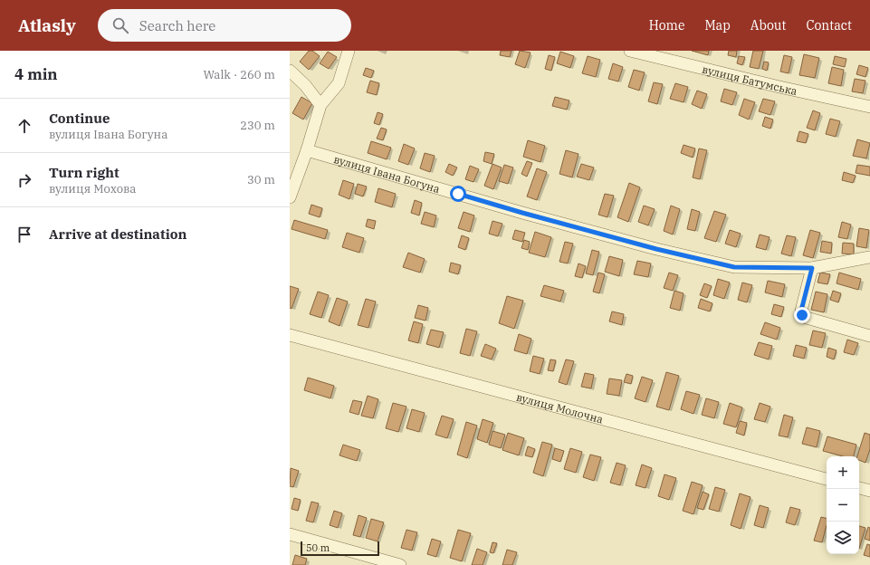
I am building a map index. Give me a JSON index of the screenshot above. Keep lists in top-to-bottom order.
{
  "streets": {
    "street": ["вулиця Батумська", "вулиця Івана Богуна", "вулиця Молочна"]
  },
  "scale_bar": "50 m",
  "page": {
    "header": "Atlasly",
    "search": "Search here",
    "nav": [
      "Home",
      "Map",
      "About",
      "Contact"
    ],
    "heading": ["4 min", "Walk · 260 m"],
    "list": [
      ["Continue", "вулиця Івана Богуна", "230 m"],
      ["Turn right", "вулиця Мохова", "30 m"],
      "Arrive at destination"
    ],
    "map_buttons": ["+", "−"],
    "scale": "50 m"
  }
}
